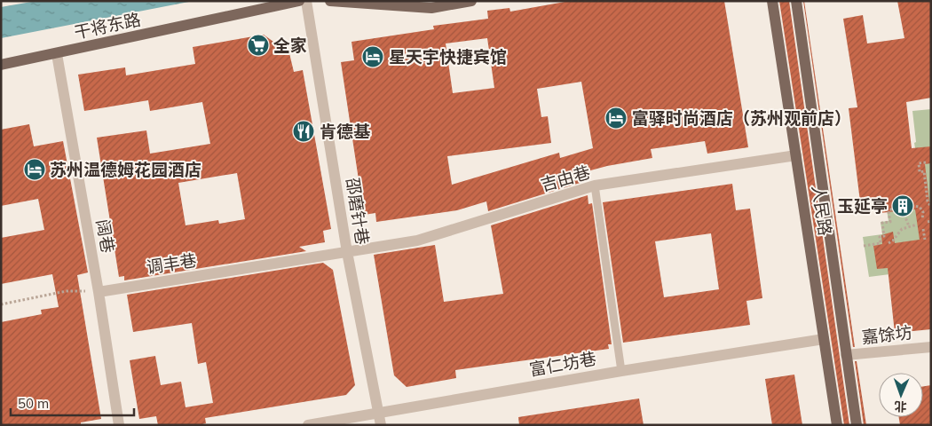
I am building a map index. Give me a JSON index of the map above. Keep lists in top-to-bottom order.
{
  "streets": {
    "main road": ["干将东路", "人民路"],
    "street": [
      "吉由巷",
      "邵磨针巷",
      "阔巷",
      "调丰巷",
      "嘉馀坊",
      "富仁坊巷"
    ]
  },
  "crossings": [
    ["干将东路", "阔巷"],
    ["吉由巷", "人民路"],
    ["吉由巷", "邵磨针巷"],
    ["吉由巷", "调丰巷"],
    ["人民路", "嘉馀坊"],
    ["人民路", "富仁坊巷"],
    ["邵磨针巷", "调丰巷"],
    ["邵磨针巷", "富仁坊巷"],
    ["阔巷", "调丰巷"]
  ],
  "places": {
    "supermarket": ["全家"],
    "hotel": ["星天宇快捷宾馆", "富驿时尚酒店（苏州观前店）", "苏州温德姆花园酒店"],
    "restaurant": ["肯德基"],
    "building": ["玉延亭"]
  },
  "scale_bar": "50 m",
  "north": "bottom"
}
